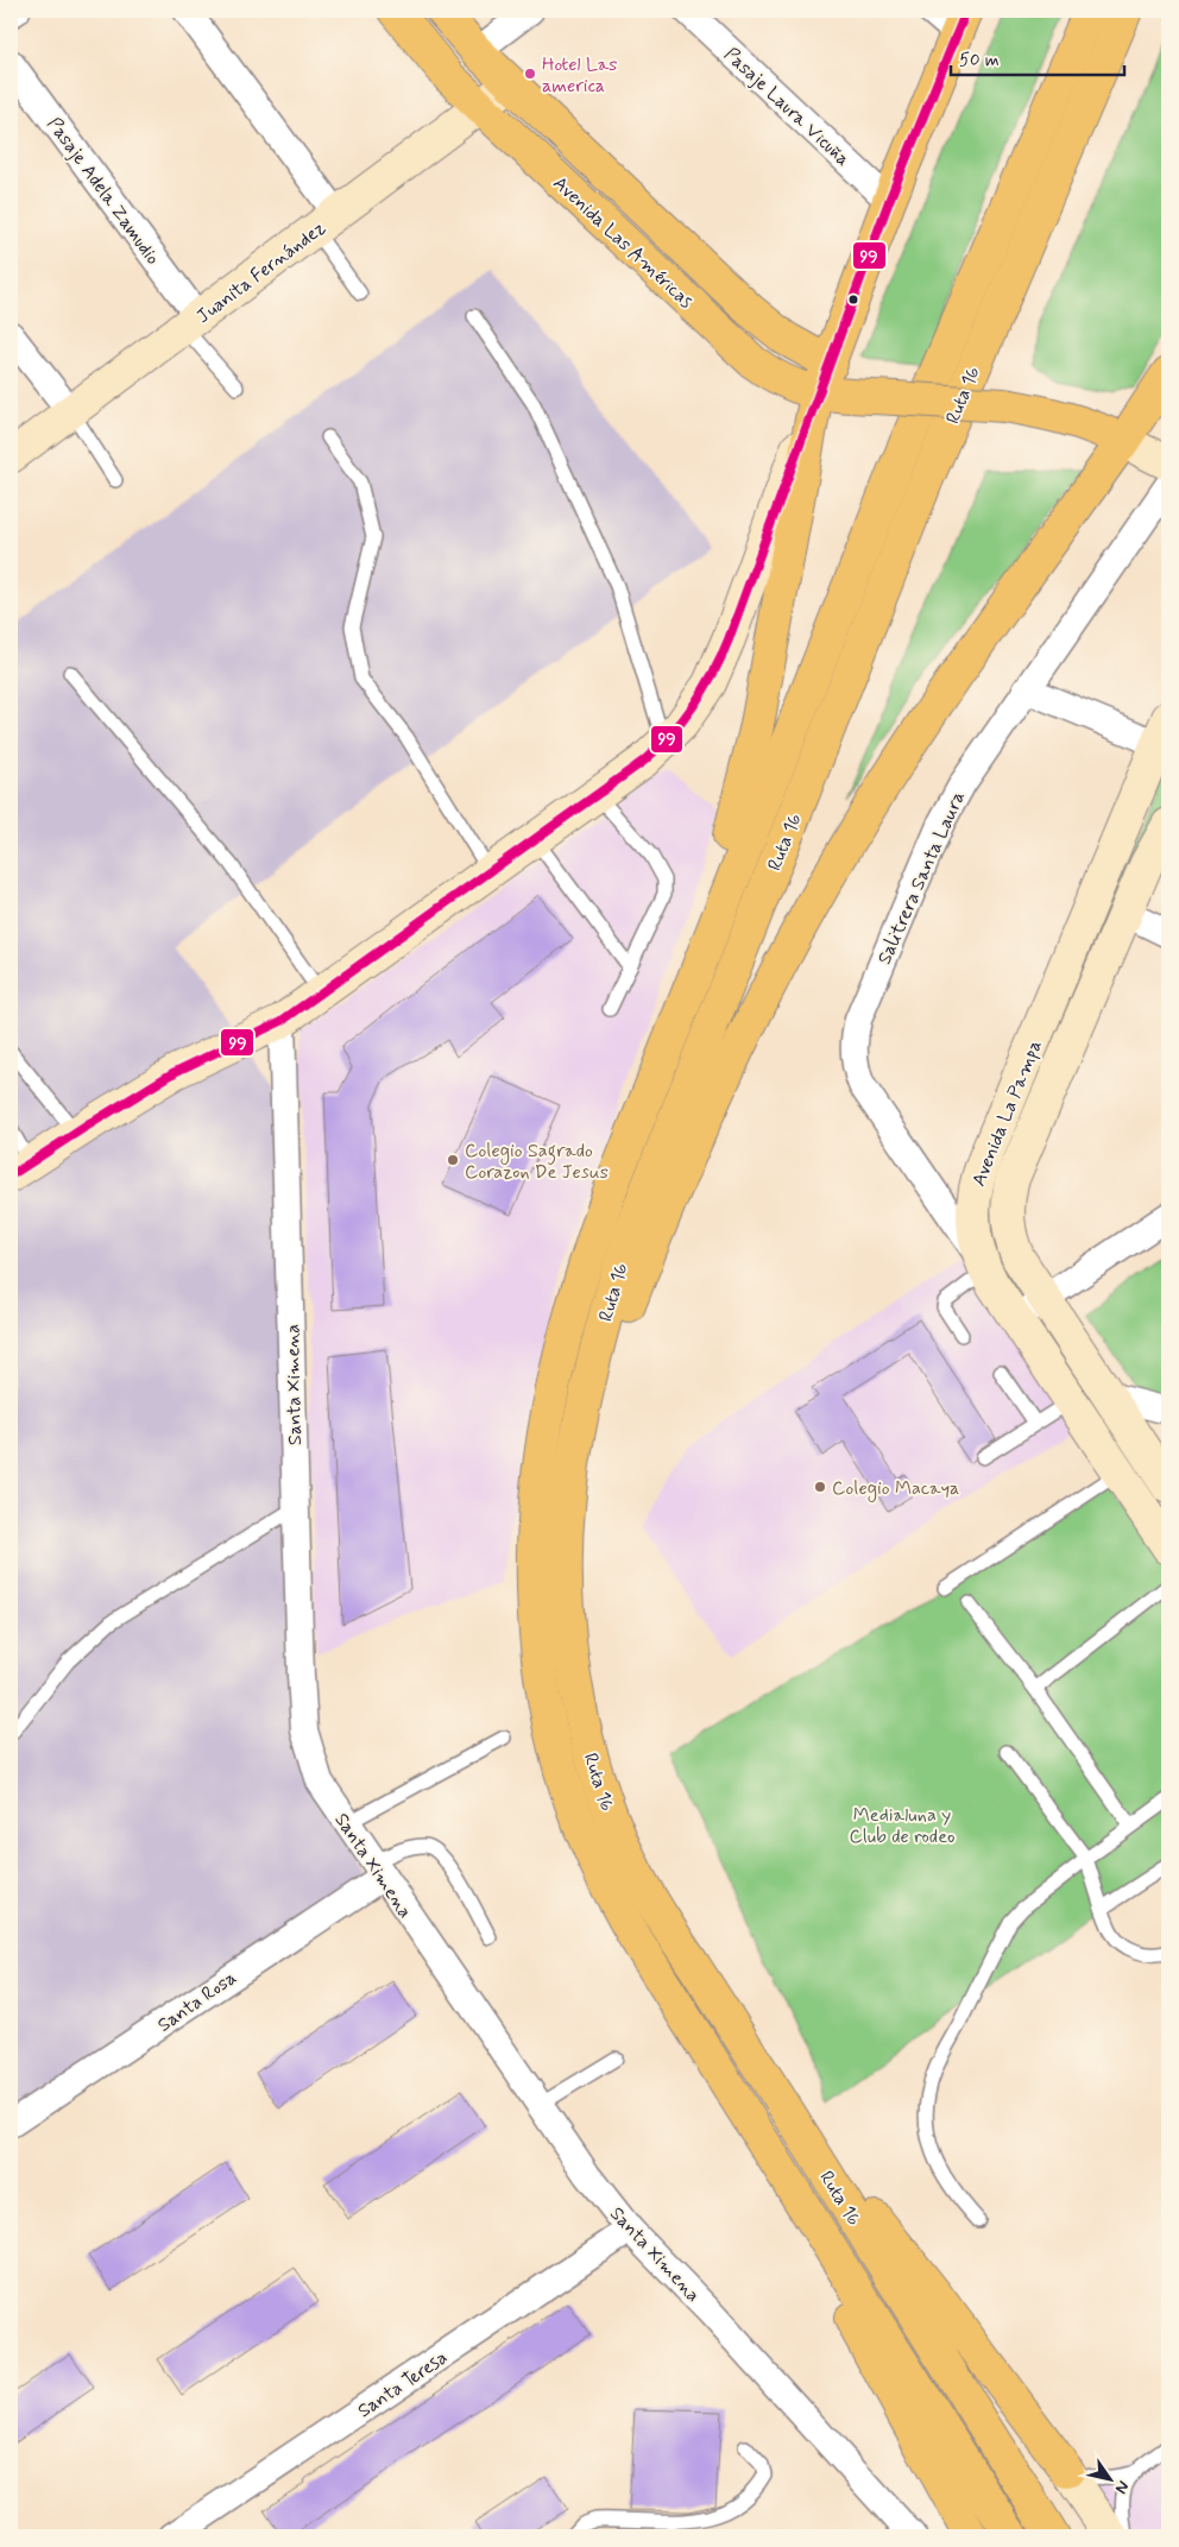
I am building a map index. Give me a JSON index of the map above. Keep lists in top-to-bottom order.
{
  "streets": {
    "main road": ["Avenida Las Américas", "Ruta 16"],
    "street": [
      "Pasaje Laura Vicuña",
      "Pasaje Adela Zamudio",
      "Juanita Fernández",
      "Salitrera Santa Laura",
      "Avenida La Pampa",
      "Santa Ximena",
      "Santa Rosa",
      "Santa Teresa"
    ]
  },
  "crossings": [
    ["Pasaje Adela Zamudio", "Juanita Fernández"],
    ["Avenida Las Américas", "Juanita Fernández"],
    ["Salitrera Santa Laura", "Avenida La Pampa"],
    ["Santa Ximena", "Santa Rosa"],
    ["Santa Ximena", "Santa Teresa"]
  ],
  "parks": ["Medialuna y Club de rodeo"],
  "places": ["Hotel Las america", "Colegio Sagrado Corazon De Jesus", "Colegio Macaya"],
  "lines": ["transit line 99"],
  "scale_bar": "50 m",
  "north": "bottom right"
}
